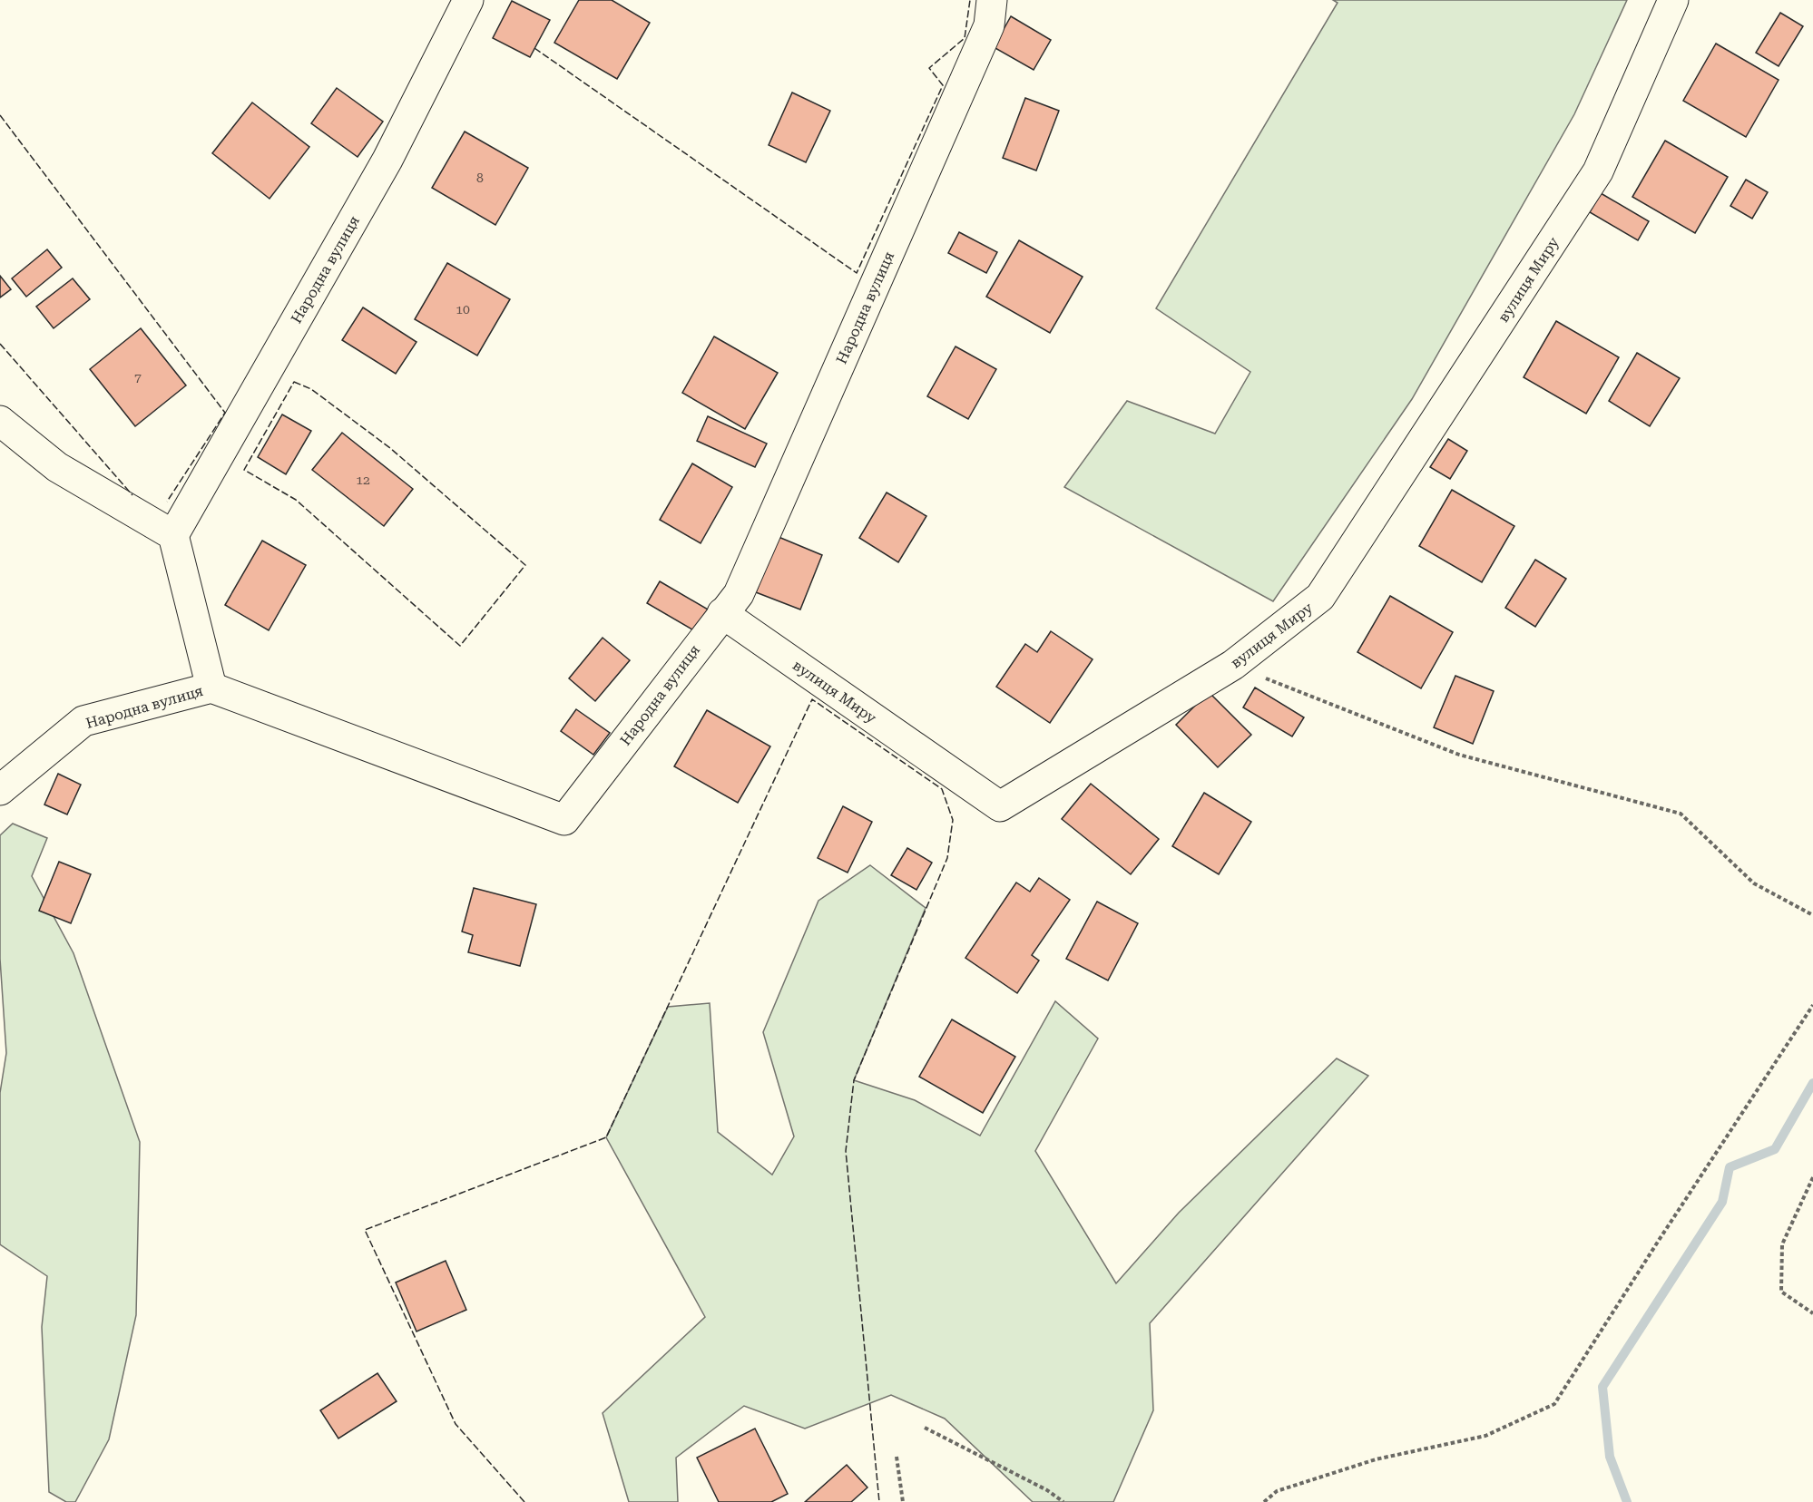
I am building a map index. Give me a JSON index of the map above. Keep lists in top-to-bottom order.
{
  "streets": {
    "street": ["Народна вулиця", "вулиця Миру"]
  },
  "crossings": [
    ["Народна вулиця", "вулиця Миру"]
  ],
  "house_numbers": [
    "8",
    "10",
    "7",
    "12"
  ]
}
